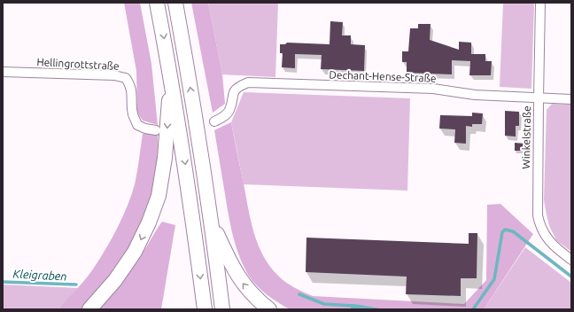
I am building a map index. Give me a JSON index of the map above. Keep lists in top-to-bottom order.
{
  "streets": {
    "street": ["Hellingrottstraße", "Dechant-Hense-Straße", "Winkelstraße"]
  },
  "crossings": [
    ["Dechant-Hense-Straße", "Winkelstraße"]
  ],
  "water": ["Kleigraben"]
}
